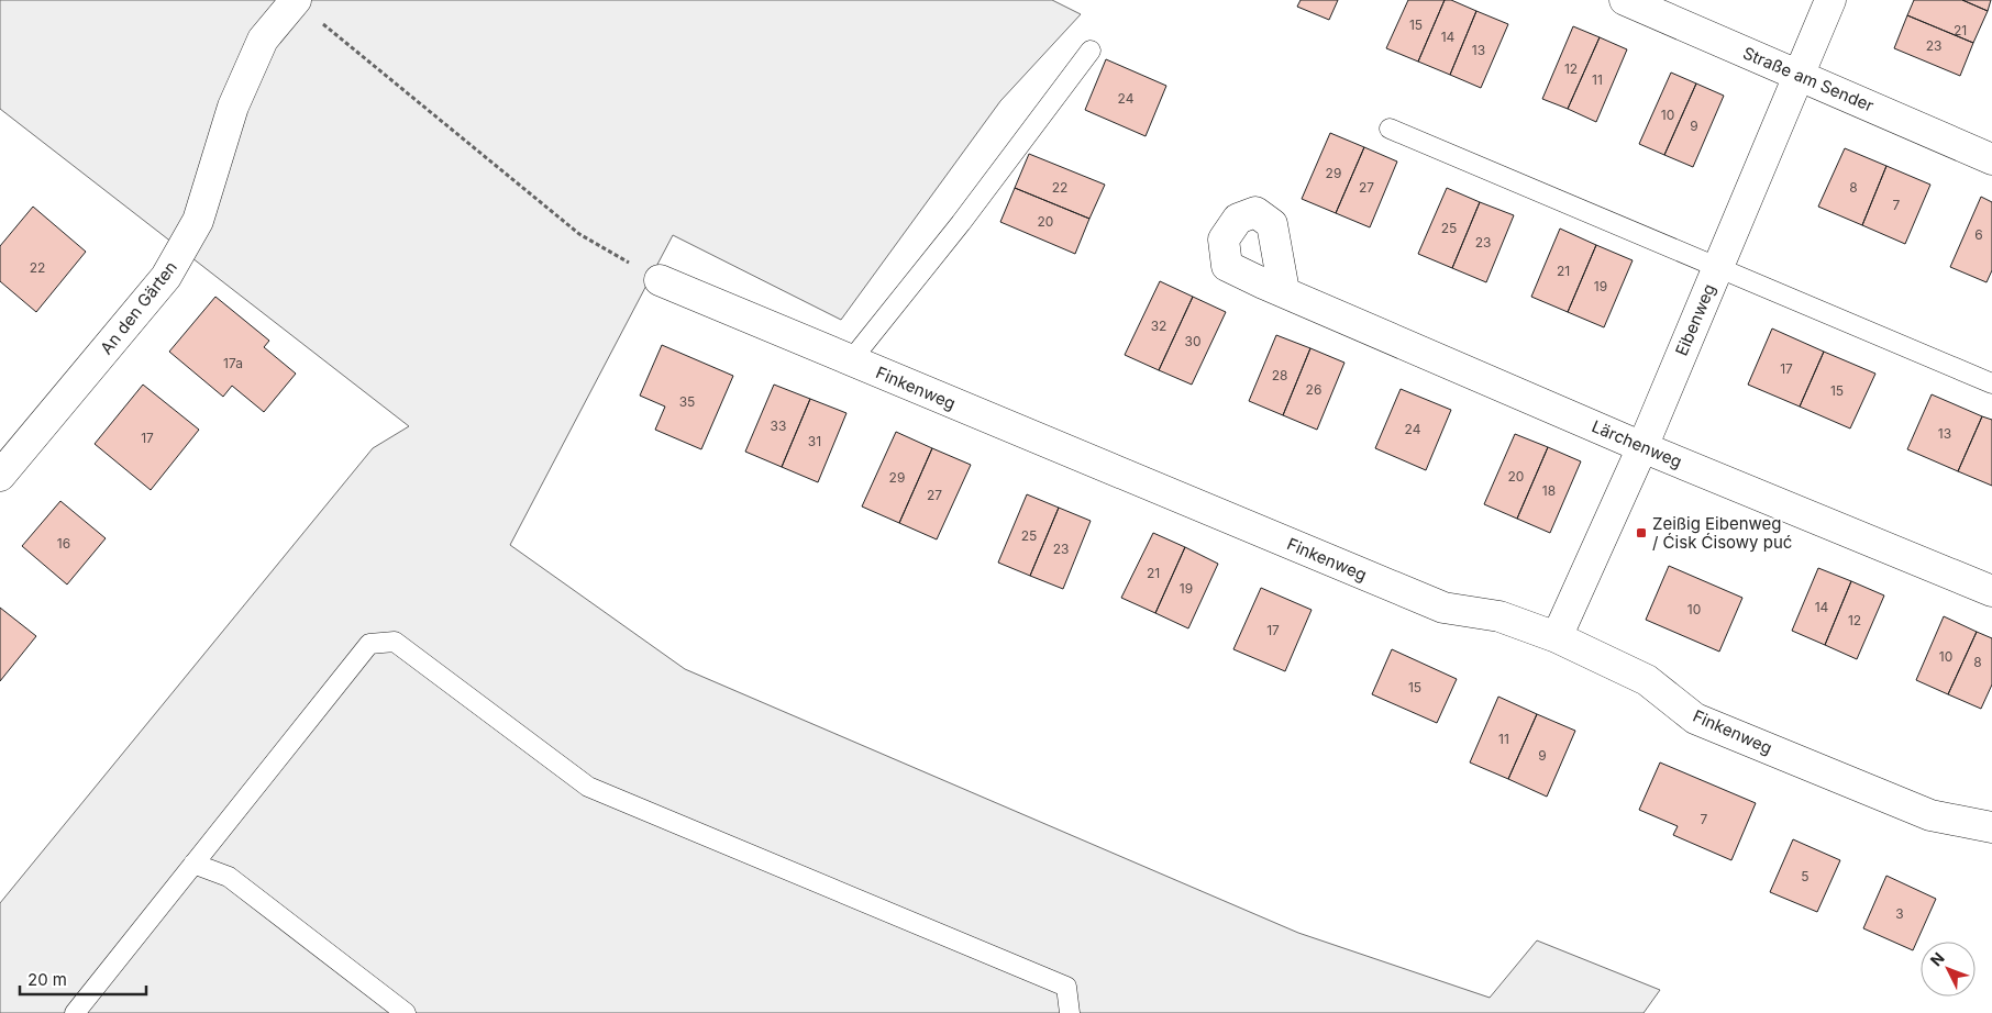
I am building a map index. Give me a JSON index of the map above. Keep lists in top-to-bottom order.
{
  "streets": {
    "street": [
      "Straße am Sender",
      "An den Gärten",
      "Eibenweg",
      "Finkenweg",
      "Lärchenweg"
    ]
  },
  "crossings": [
    ["Straße am Sender", "Eibenweg"],
    ["Eibenweg", "Finkenweg"],
    ["Eibenweg", "Lärchenweg"]
  ],
  "places": {
    "transit": ["Zeißig Eibenweg / Ćisk Ćisowy puć"]
  },
  "house_numbers": [
    "15",
    "21",
    "14",
    "23",
    "13",
    "12",
    "11",
    "24",
    "10",
    "9",
    "29",
    "22",
    "27",
    "8",
    "7",
    "20",
    "25",
    "6",
    "23",
    "22",
    "21",
    "19",
    "32",
    "30",
    "17a",
    "17",
    "28",
    "26",
    "15",
    "35",
    "33",
    "24",
    "13",
    "17",
    "31",
    "20",
    "29",
    "18",
    "27",
    "25",
    "16",
    "23",
    "21",
    "19",
    "14",
    "10",
    "12",
    "17",
    "10",
    "8",
    "15",
    "11",
    "9",
    "7",
    "5",
    "3"
  ],
  "scale_bar": "20 m",
  "north": "top left"
}
